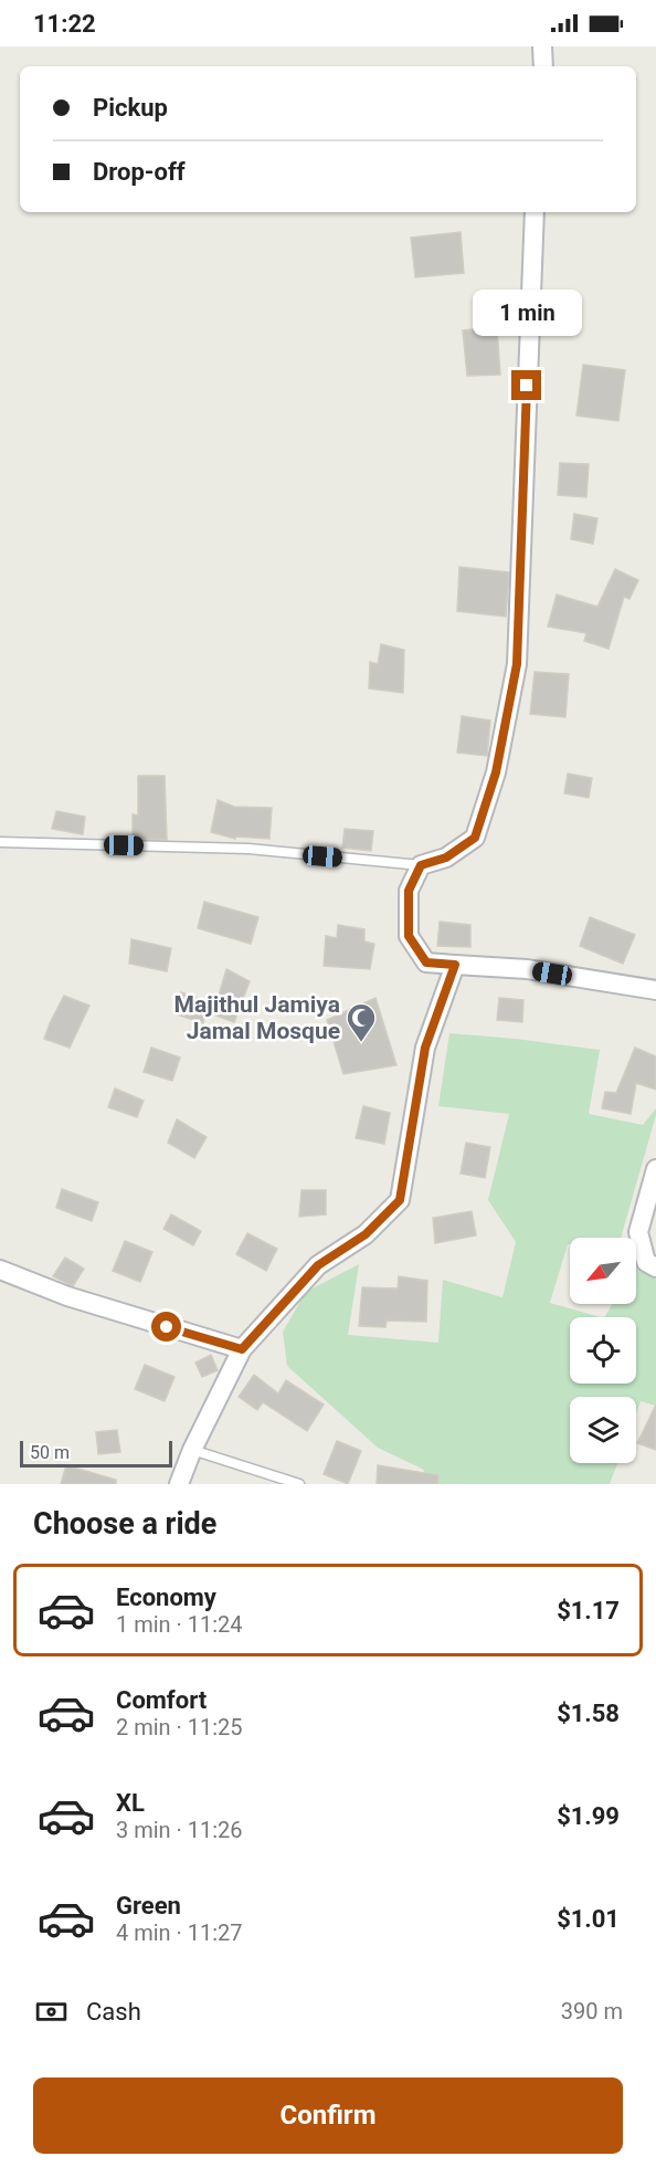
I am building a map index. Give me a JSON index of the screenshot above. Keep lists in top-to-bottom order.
{
  "places": {
    "mosque": ["Majithul Jamiya Jamal Mosque"]
  },
  "scale_bar": "50 m",
  "north": "bottom left",
  "page": {
    "status": "11:22",
    "banner": ["Pickup", "Drop-off"],
    "bubble": "1 min",
    "scale": "50 m",
    "heading": "Choose a ride",
    "list": [
      {
        "name": "Economy",
        "note": "1 min · 11:24",
        "value": "$1.17"
      },
      {
        "name": "Comfort",
        "note": "2 min · 11:25",
        "value": "$1.58"
      },
      {
        "name": "XL",
        "note": "3 min · 11:26",
        "value": "$1.99"
      },
      {
        "name": "Green",
        "note": "4 min · 11:27",
        "value": "$1.01"
      }
    ],
    "pay": ["Cash", "390 m"],
    "buttons": "Confirm"
  }
}
